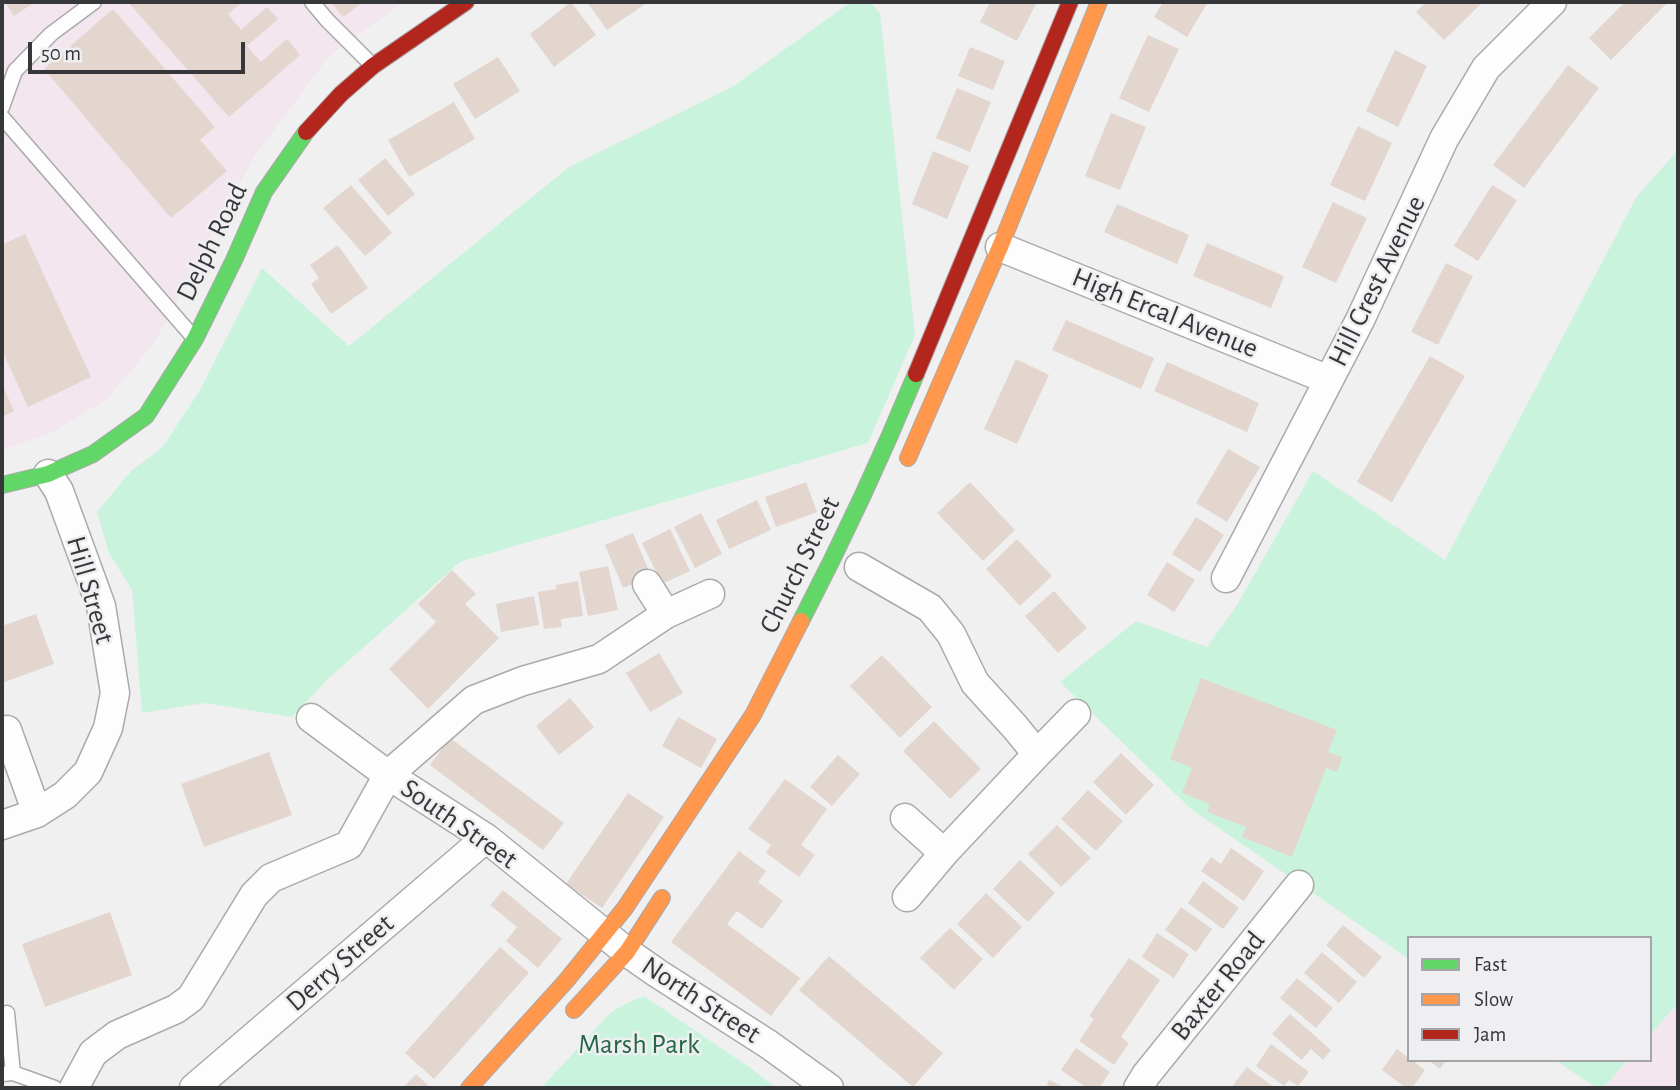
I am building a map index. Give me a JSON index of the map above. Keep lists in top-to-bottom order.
{
  "streets": {
    "main road": ["Delph Road", "Church Street"],
    "street": [
      "Hill Crest Avenue",
      "High Ercal Avenue",
      "Hill Street",
      "South Street",
      "Derry Street",
      "Baxter Road",
      "North Street"
    ]
  },
  "crossings": [
    ["Delph Road", "Hill Street"],
    ["Hill Crest Avenue", "High Ercal Avenue"],
    ["Church Street", "South Street"],
    ["Church Street", "North Street"],
    ["South Street", "Derry Street"],
    ["South Street", "North Street"]
  ],
  "parks": ["Marsh Park"],
  "legend": ["Fast", "Slow", "Jam"],
  "scale_bar": "50 m"
}
